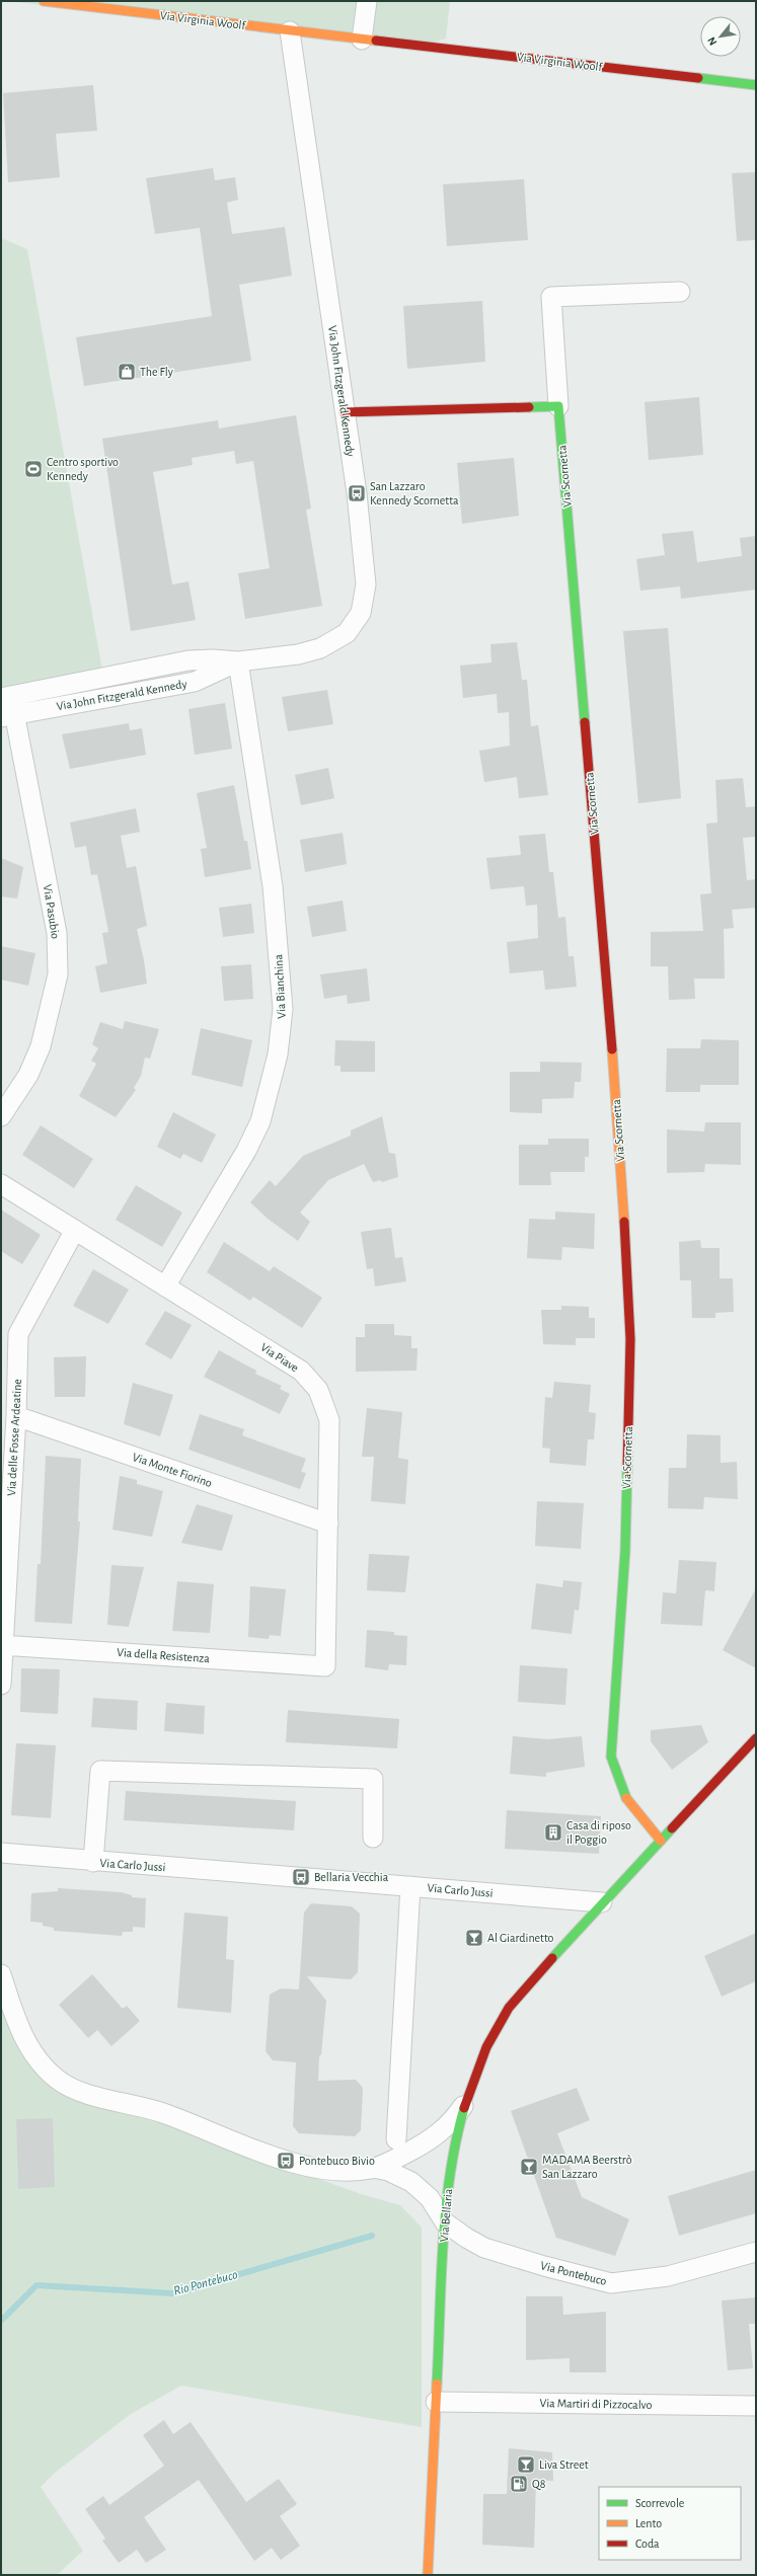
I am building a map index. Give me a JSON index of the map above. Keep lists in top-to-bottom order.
{
  "streets": {
    "street": [
      "Via Virginia Woolf",
      "Via John Fitzgerald Kennedy",
      "Via Scornetta",
      "Via Pasubio",
      "Via Bianchina",
      "Via Piave",
      "Via delle Fosse Ardeatine",
      "Via Monte Fiorino",
      "Via della Resistenza",
      "Via Carlo Jussi",
      "Via Bellaria",
      "Via Pontebuco",
      "Via Martiri di Pizzocalvo"
    ]
  },
  "crossings": [
    ["Via Virginia Woolf", "Via John Fitzgerald Kennedy"],
    ["Via John Fitzgerald Kennedy", "Via Pasubio"],
    ["Via John Fitzgerald Kennedy", "Via Bianchina"],
    ["Via Bianchina", "Via Piave"],
    ["Via Piave", "Via delle Fosse Ardeatine"],
    ["Via Piave", "Via Monte Fiorino"],
    ["Via Piave", "Via della Resistenza"],
    ["Via delle Fosse Ardeatine", "Via Monte Fiorino"],
    ["Via delle Fosse Ardeatine", "Via della Resistenza"],
    ["Via Carlo Jussi", "Via Bellaria"],
    ["Via Bellaria", "Via Pontebuco"],
    ["Via Bellaria", "Via Martiri di Pizzocalvo"]
  ],
  "water": ["Rio Pontebuco"],
  "places": {
    "shop": ["The Fly"],
    "sports": ["Centro sportivo Kennedy"],
    "bus stop": ["San Lazzaro Kennedy Scornetta", "Bellaria Vecchia", "Pontebuco Bivio"],
    "building": ["Casa di riposo il Poggio"],
    "bar": ["Al Giardinetto", "MADAMA Beerstrò San Lazzaro", "Liva Street"],
    "fuel station": ["Q8"]
  },
  "legend": ["Scorrevole", "Lento", "Coda"],
  "north": "bottom left"
}
